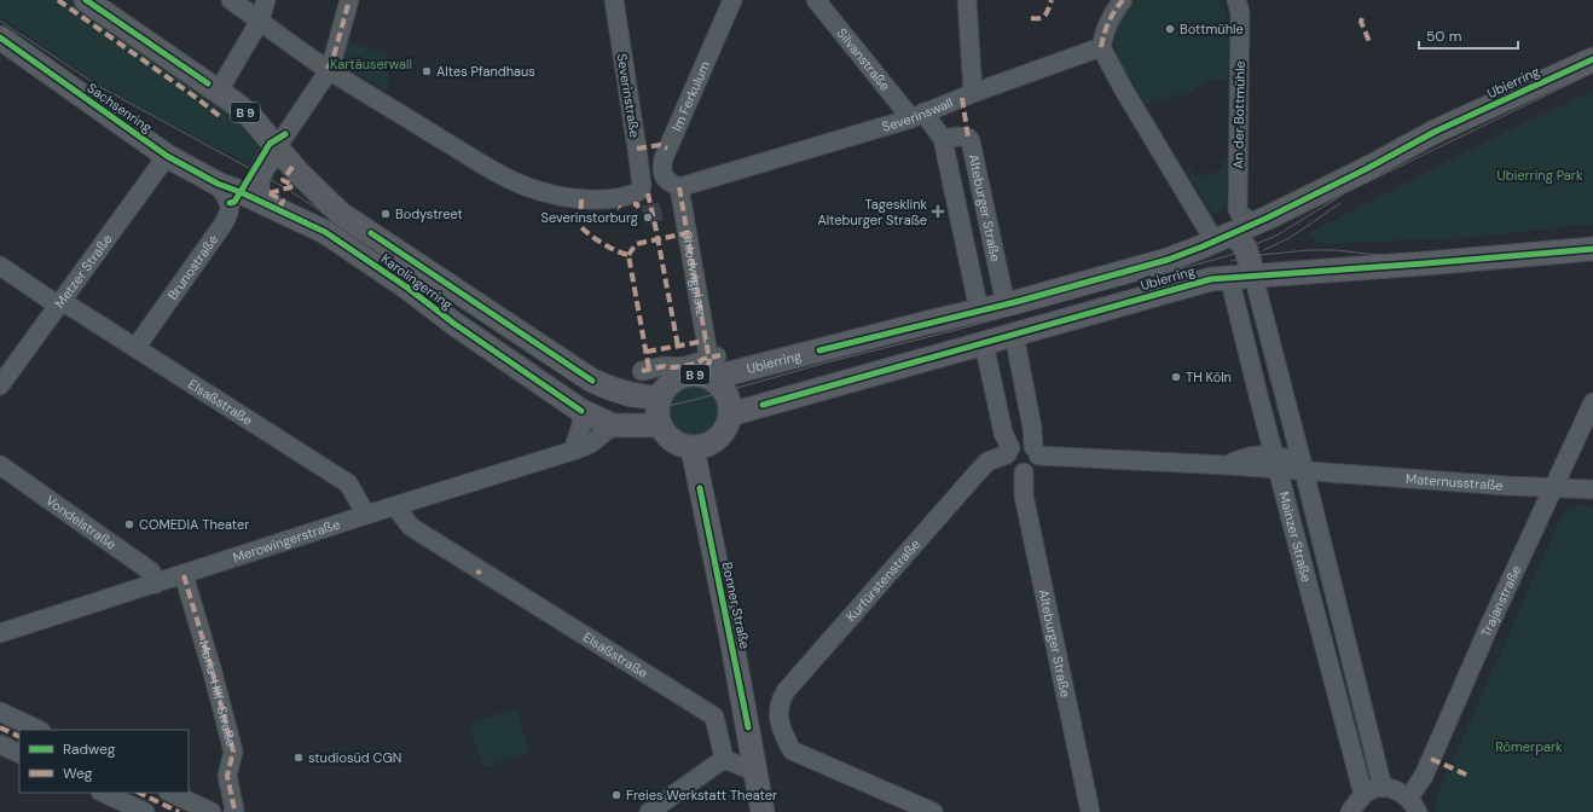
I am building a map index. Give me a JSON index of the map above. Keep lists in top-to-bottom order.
{
  "streets": {
    "main road": [
      "Ubierring",
      "Sachsenring",
      "B 9",
      "Karolingerring",
      "Bonner Straße"
    ],
    "street": [
      "Silvanstraße",
      "Severinstraße",
      "Im Ferkulum",
      "Severinswall",
      "An der Bottmühle",
      "Alteburger Straße",
      "Brunostraße",
      "Metzer Straße",
      "Chlodwigplatz",
      "Elsaßstraße",
      "Maternusstraße",
      "Vondelstraße",
      "Mainzer Straße",
      "Merowingerstraße",
      "Kurfürstenstraße",
      "Trajanstraße",
      "Maria-Hilf-Straße"
    ]
  },
  "crossings": [
    ["Silvanstraße", "Severinswall"],
    ["Silvanstraße", "Alteburger Straße"],
    ["Ubierring", "B 9"],
    ["Ubierring", "An der Bottmühle"],
    ["Ubierring", "Alteburger Straße"],
    ["Ubierring", "Chlodwigplatz"],
    ["Ubierring", "Karolingerring"],
    ["Ubierring", "Mainzer Straße"],
    ["Ubierring", "Bonner Straße"],
    ["Im Ferkulum", "Severinswall"],
    ["Im Ferkulum", "Chlodwigplatz"],
    ["Sachsenring", "Brunostraße"],
    ["Sachsenring", "Metzer Straße"],
    ["Sachsenring", "Karolingerring"],
    ["B 9", "Chlodwigplatz"],
    ["B 9", "Karolingerring"],
    ["B 9", "Bonner Straße"],
    ["Severinswall", "Alteburger Straße"],
    ["Severinswall", "Chlodwigplatz"],
    ["Alteburger Straße", "Maternusstraße"],
    ["Alteburger Straße", "Kurfürstenstraße"],
    ["Brunostraße", "Karolingerring"],
    ["Brunostraße", "Elsaßstraße"],
    ["Metzer Straße", "Elsaßstraße"],
    ["Chlodwigplatz", "Karolingerring"],
    ["Chlodwigplatz", "Bonner Straße"],
    ["Karolingerring", "Merowingerstraße"],
    ["Karolingerring", "Bonner Straße"],
    ["Elsaßstraße", "Merowingerstraße"],
    ["Maternusstraße", "Mainzer Straße"],
    ["Maternusstraße", "Kurfürstenstraße"],
    ["Maternusstraße", "Trajanstraße"],
    ["Vondelstraße", "Merowingerstraße"],
    ["Merowingerstraße", "Maria-Hilf-Straße"]
  ],
  "parks": ["Kartäuserwall", "Ubierring Park", "Römerpark"],
  "places": {
    "other": [
      "Bottmühle",
      "Altes Pfandhaus",
      "Bodystreet",
      "Severinstorburg",
      "TH Köln",
      "COMEDIA Theater",
      "studiosüd CGN",
      "Freies Werkstatt Theater"
    ],
    "health": ["Tagesklink Alteburger Straße"]
  },
  "legend": ["Radweg", "Weg"],
  "scale_bar": "50 m"
}
